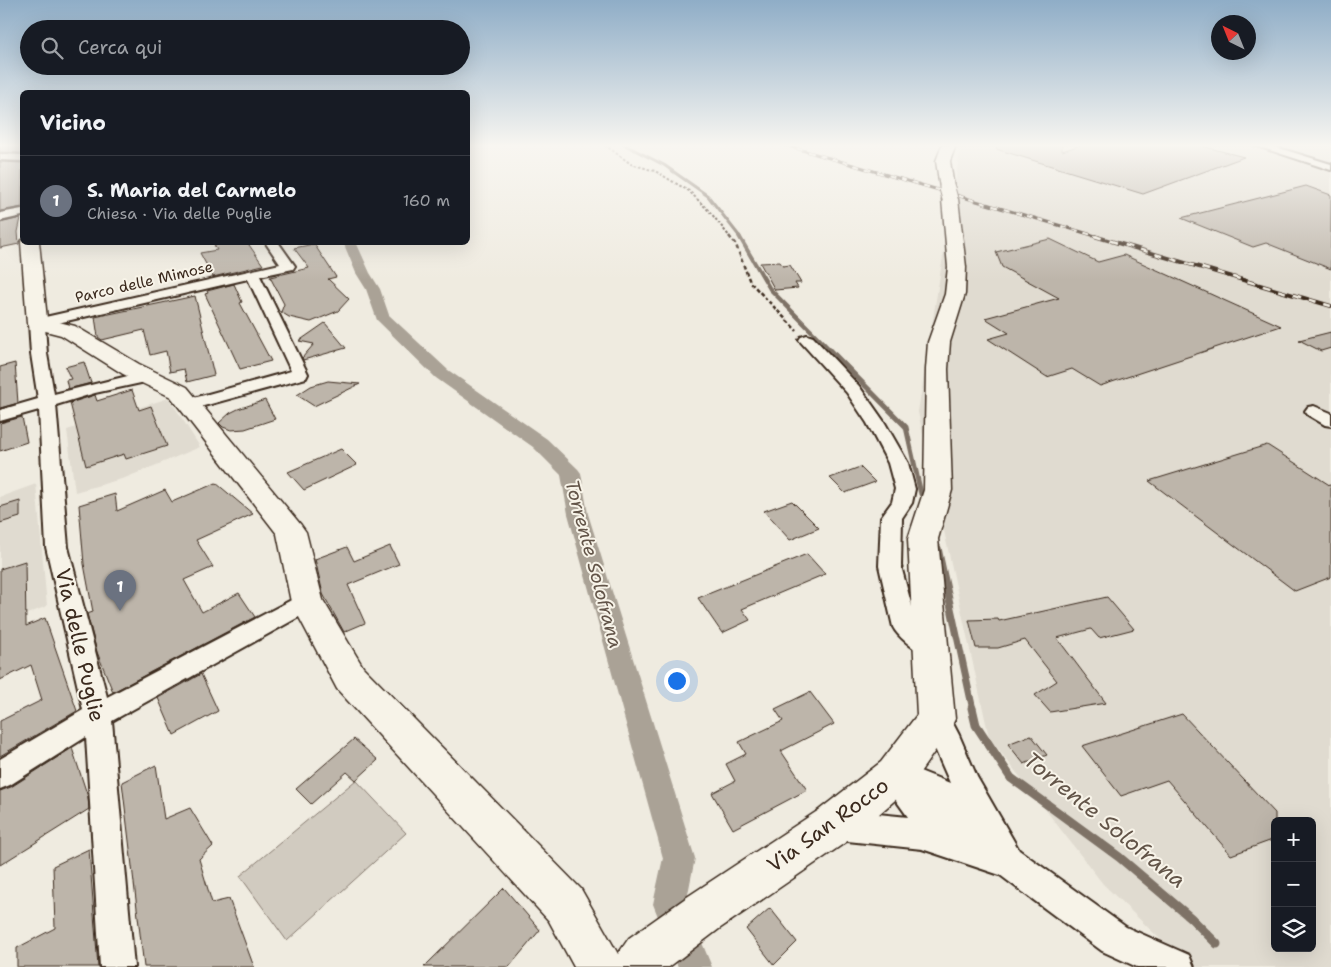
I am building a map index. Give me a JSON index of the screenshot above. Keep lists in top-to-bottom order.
{
  "streets": {
    "street": ["Parco delle Mimose", "Via delle Puglie", "Via San Rocco"]
  },
  "crossings": [
    ["Parco delle Mimose", "Via delle Puglie"]
  ],
  "water": ["Torrente Solofrana"],
  "north": "top left",
  "page": {
    "search": "Cerca qui",
    "heading": "Vicino",
    "list": [
      {
        "mark": "1",
        "name": "S. Maria del Carmelo",
        "note": "Chiesa · Via delle Puglie",
        "value": "160 m"
      }
    ],
    "pins": "1",
    "map_buttons": ["+", "−"]
  }
}
